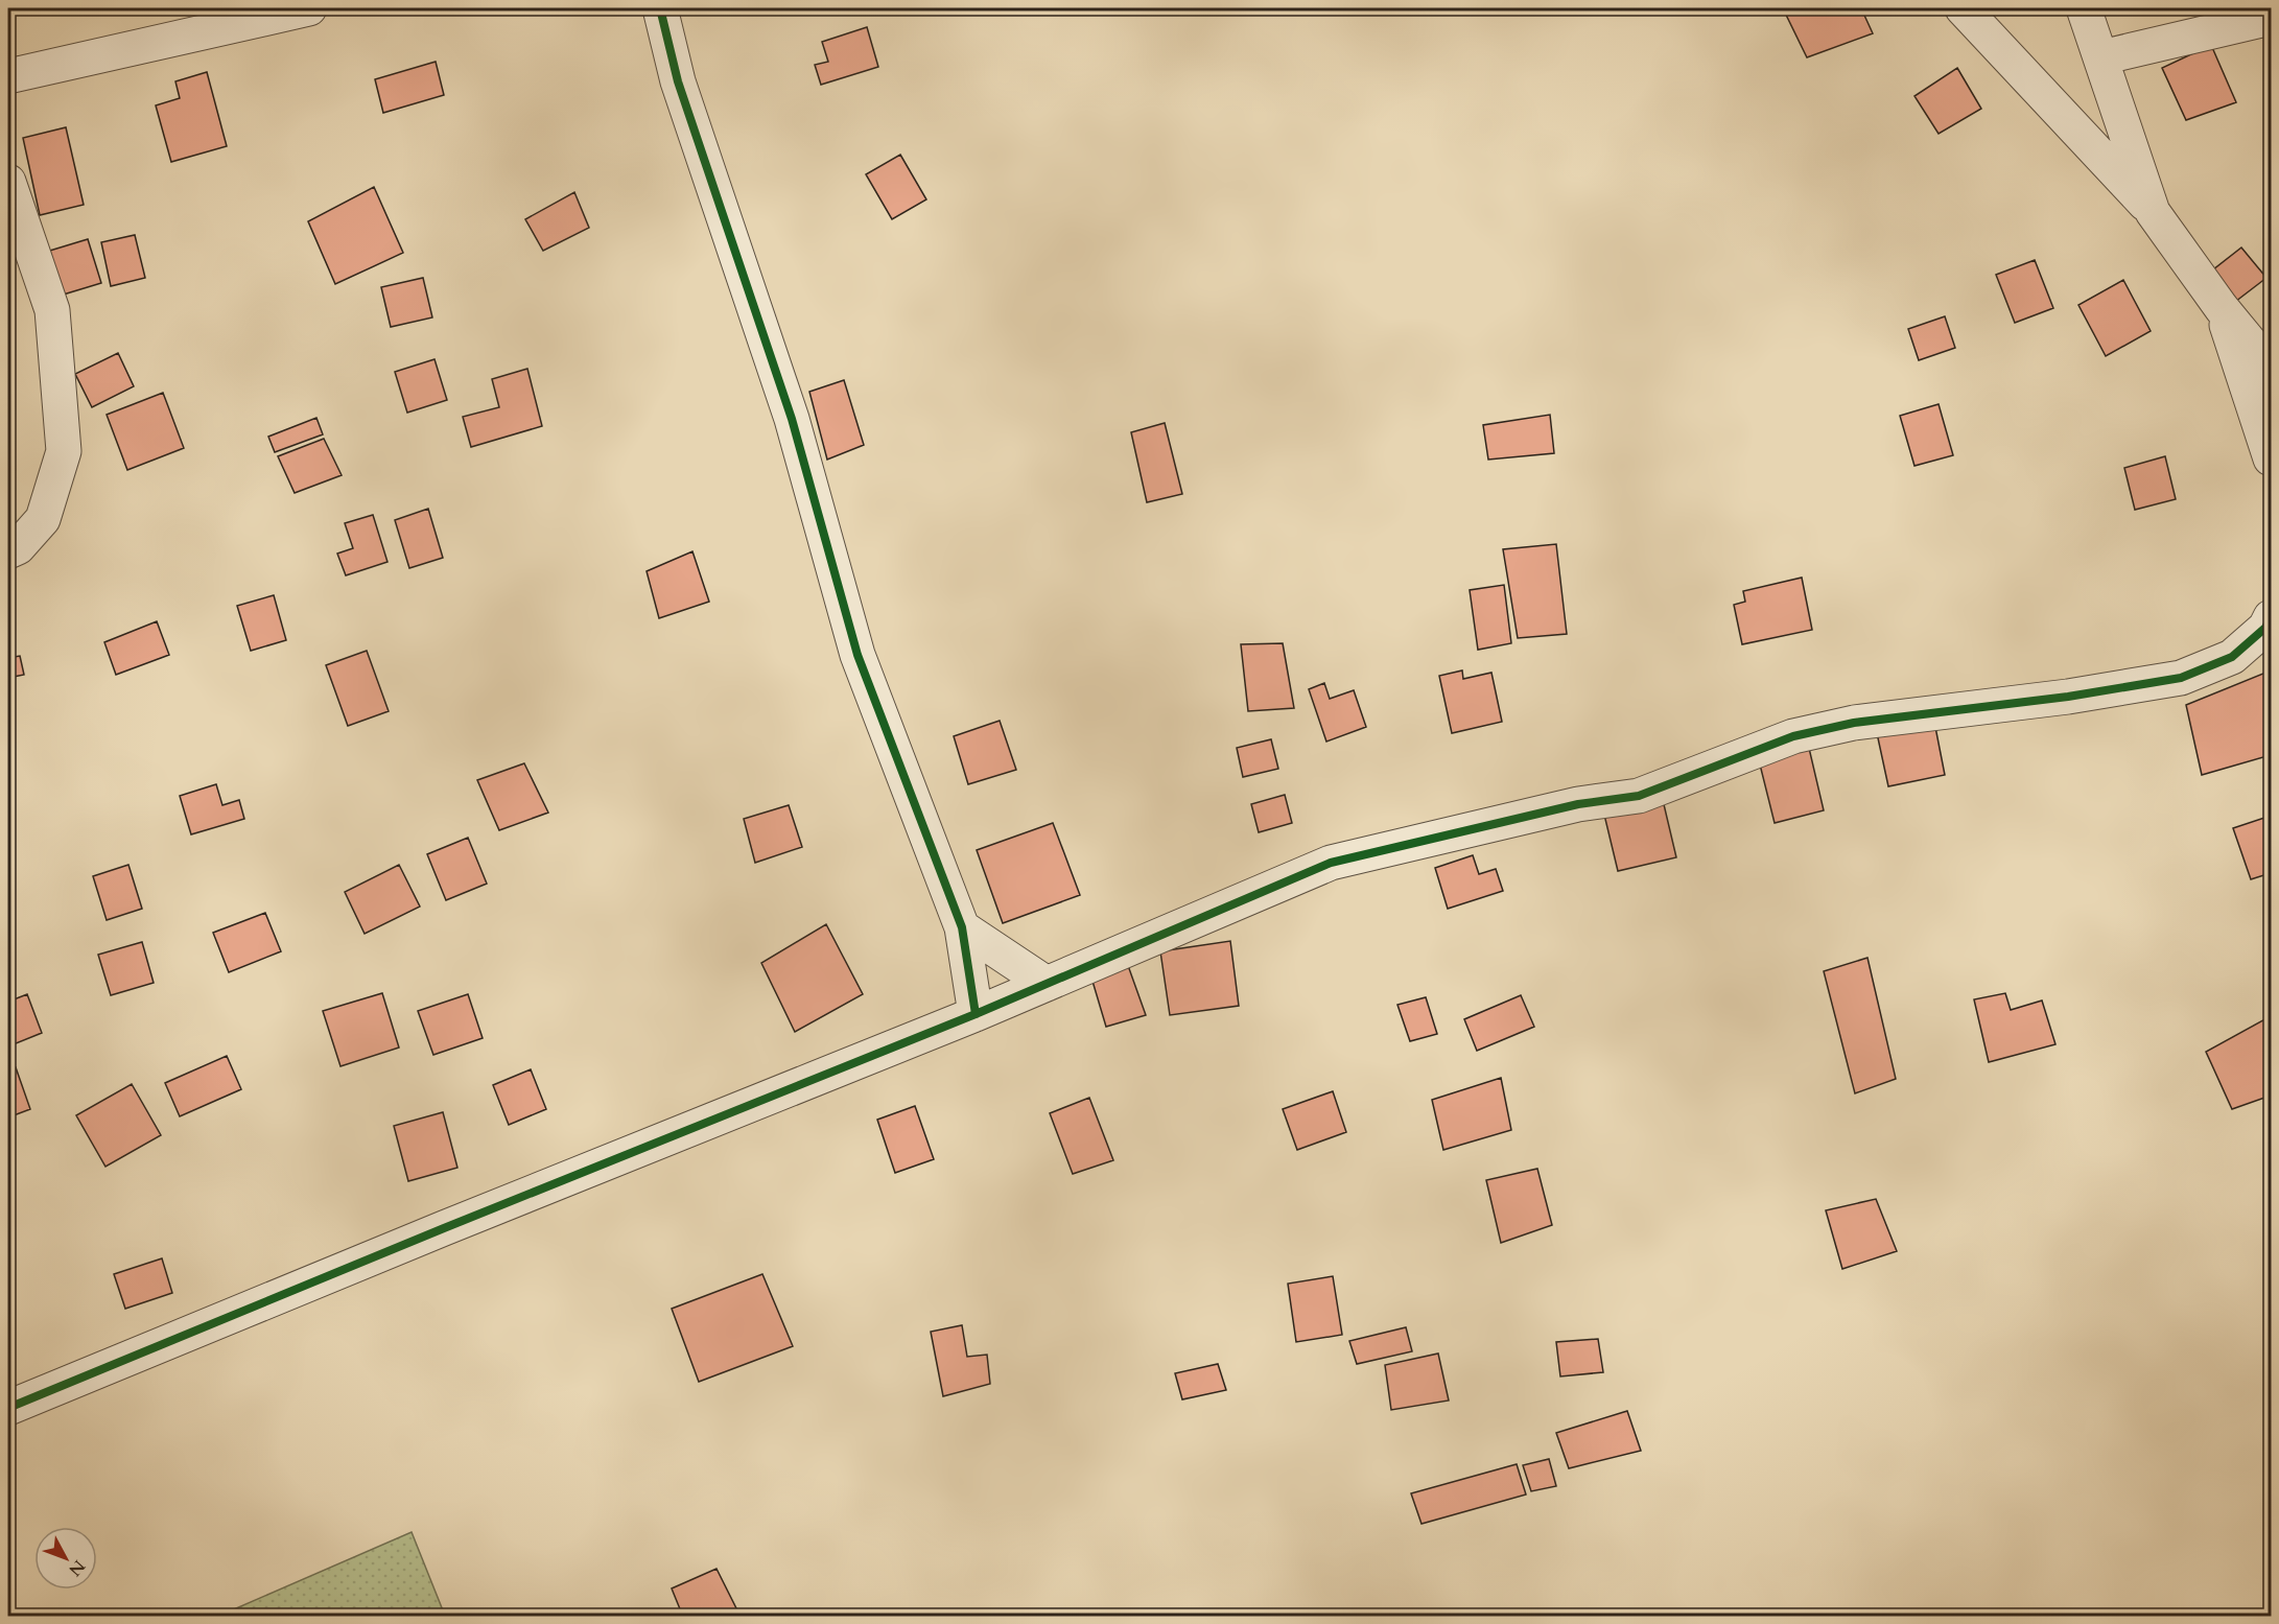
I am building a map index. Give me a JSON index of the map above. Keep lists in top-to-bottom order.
{
  "north": "bottom right"
}
